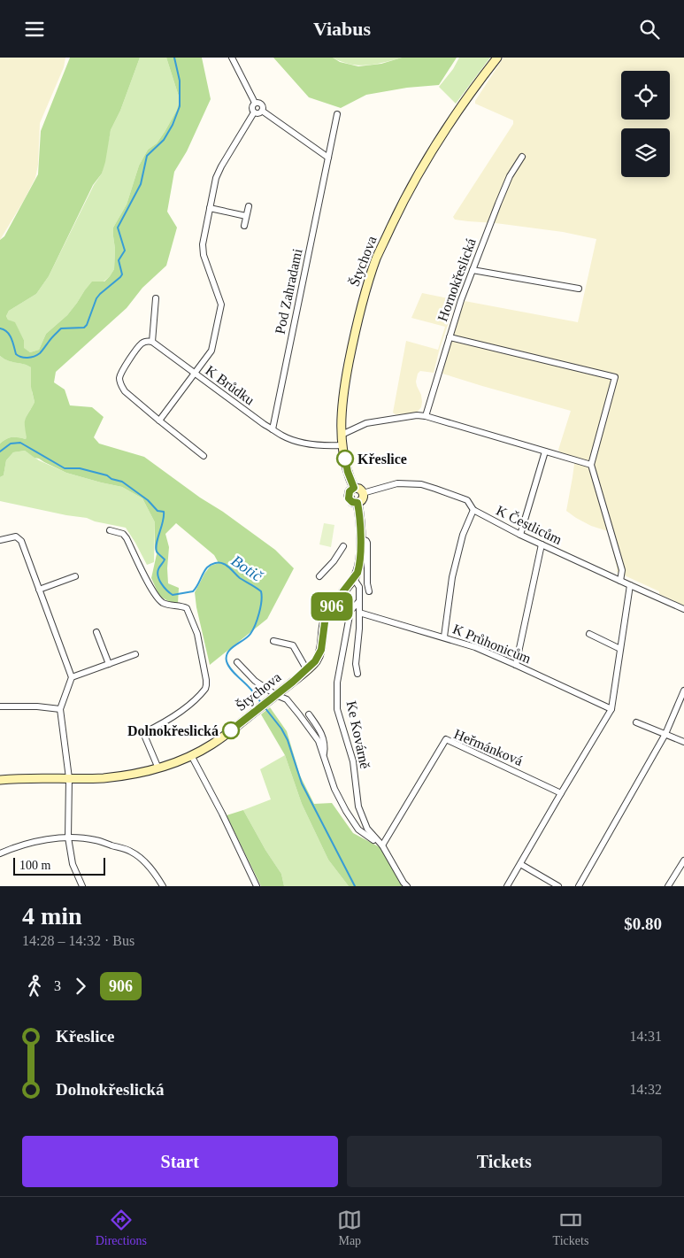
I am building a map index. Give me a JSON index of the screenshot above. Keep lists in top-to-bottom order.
{
  "streets": {
    "street": [
      "Štychova",
      "Hornokřeslická",
      "Pod Zahradami",
      "K Brůdku",
      "K Čestlicům",
      "K Průhonicům",
      "Ke Kovárně",
      "Heřmánková"
    ]
  },
  "crossings": [
    ["Štychova", "K Brůdku"],
    ["Štychova", "K Čestlicům"],
    ["Pod Zahradami", "K Brůdku"],
    ["Ke Kovárně", "Heřmánková"]
  ],
  "water": ["Botič"],
  "places": ["Křeslice", "Dolnokřeslická"],
  "lines": ["bus line 906"],
  "scale_bar": "100 m",
  "page": {
    "header": "Viabus",
    "on_map": "906",
    "scale": "100 m",
    "heading": ["4 min", "14:28 – 14:32 · Bus", "$0.80"],
    "legs": ["3", "906"],
    "list": [
      {
        "name": "Křeslice",
        "value": "14:31"
      },
      {
        "name": "Dolnokřeslická",
        "value": "14:32"
      }
    ],
    "buttons": ["Start", "Tickets"],
    "tabs": ["Directions", "Map", "Tickets"]
  }
}
